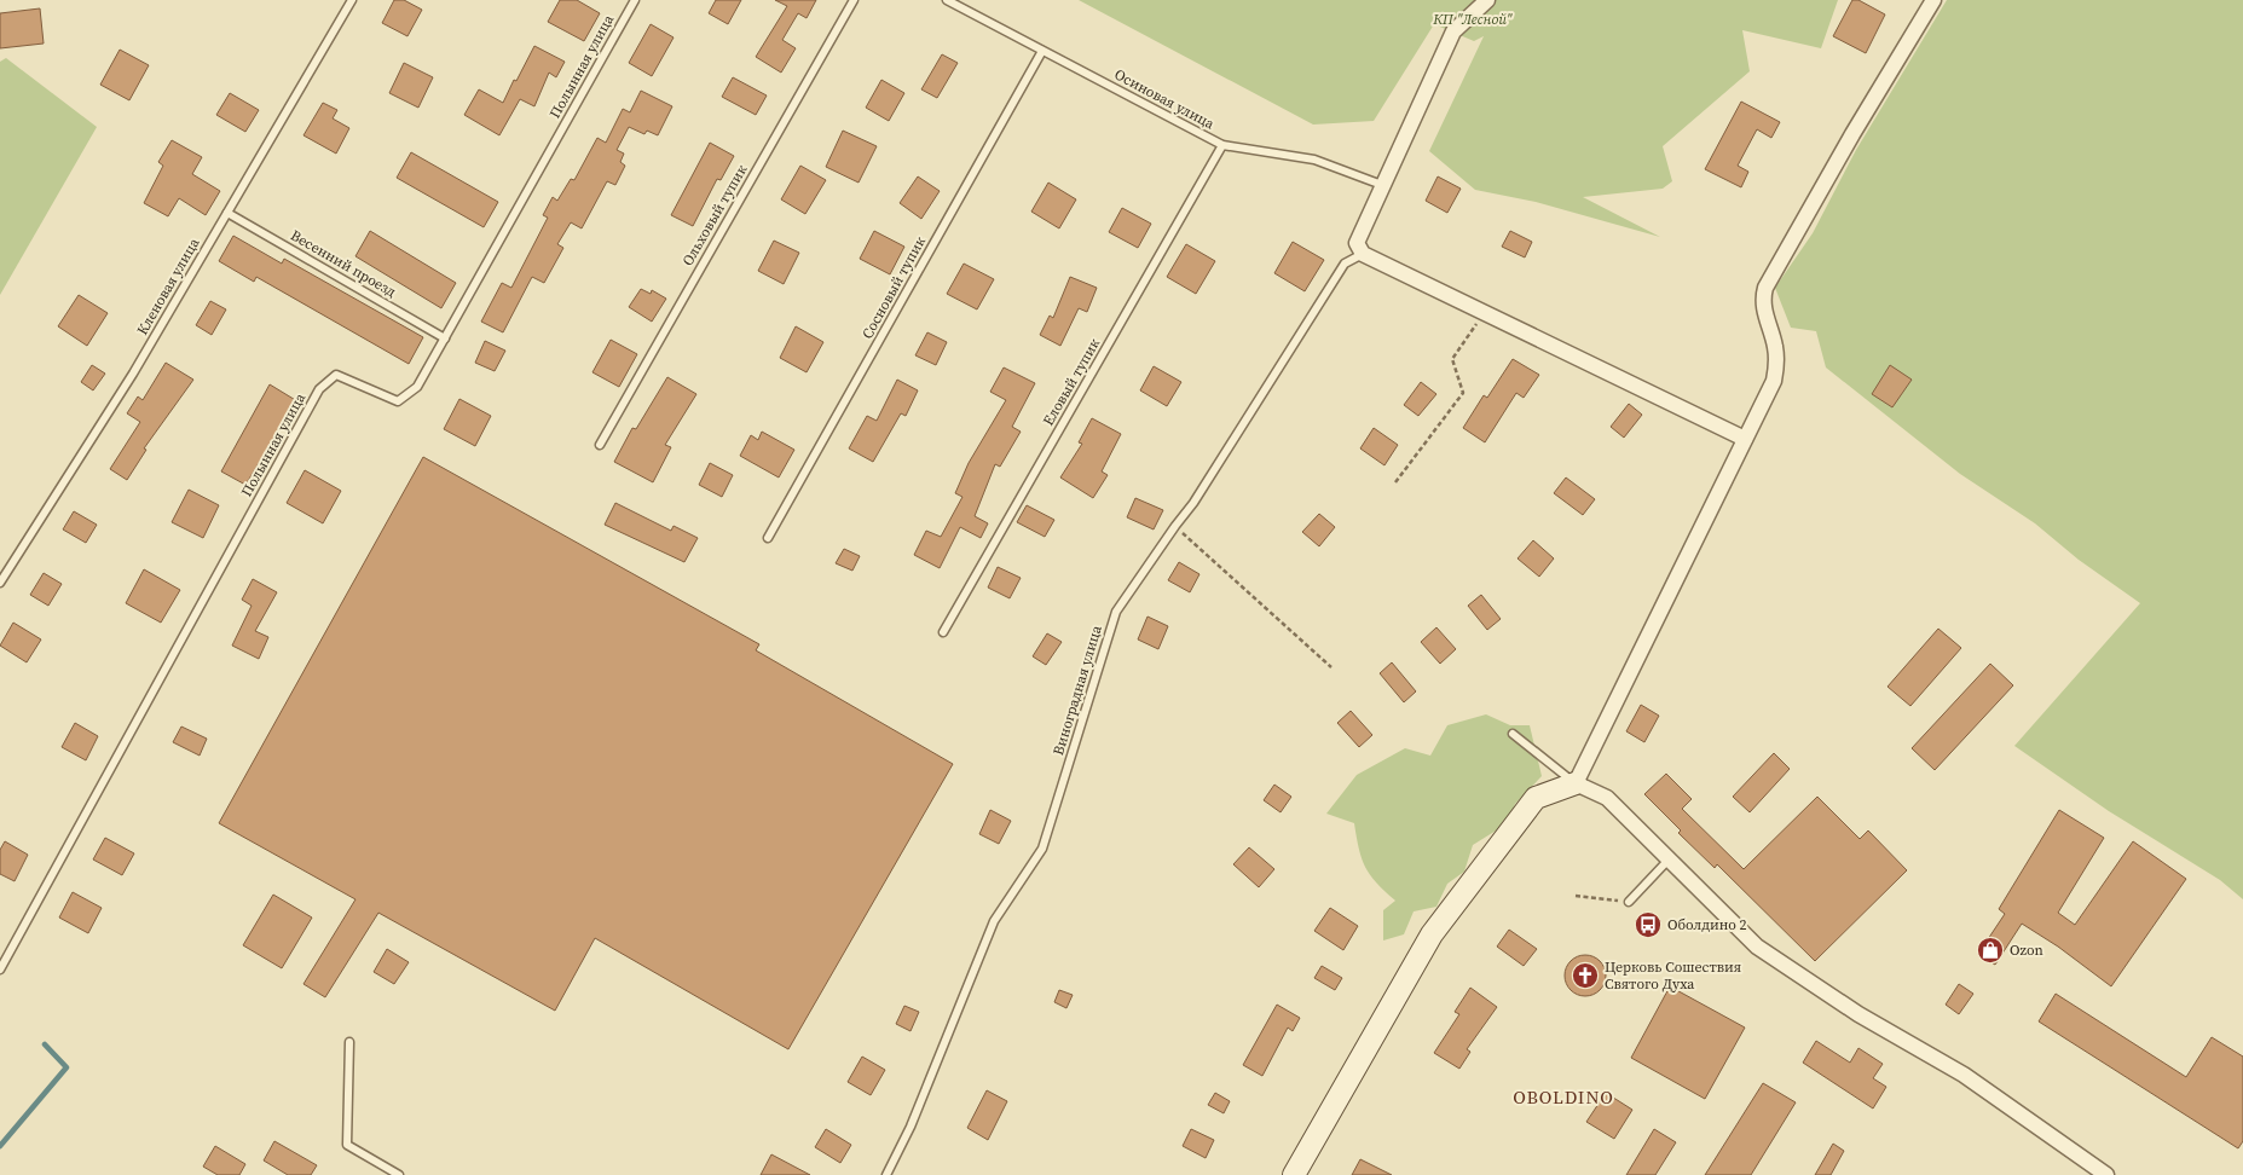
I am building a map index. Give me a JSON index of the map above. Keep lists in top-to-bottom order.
{
  "streets": {
    "lane": [
      "Полынная улица",
      "Осиновая улица",
      "Ольховый тупик",
      "Весенний проезд",
      "Кленовая улица",
      "Сосновый тупик",
      "Еловый тупик",
      "Виноградная улица"
    ]
  },
  "crossings": [
    ["Полынная улица", "Весенний проезд"],
    ["Осиновая улица", "Сосновый тупик"],
    ["Осиновая улица", "Еловый тупик"],
    ["Весенний проезд", "Кленовая улица"]
  ],
  "districts": ["OBOLDINO"],
  "parks": ["КП \"Лесной\""],
  "places": {
    "bus stop": ["Оболдино 2"],
    "shop": ["Ozon"],
    "church": ["Церковь Сошествия Святого Духа"]
  }
}
